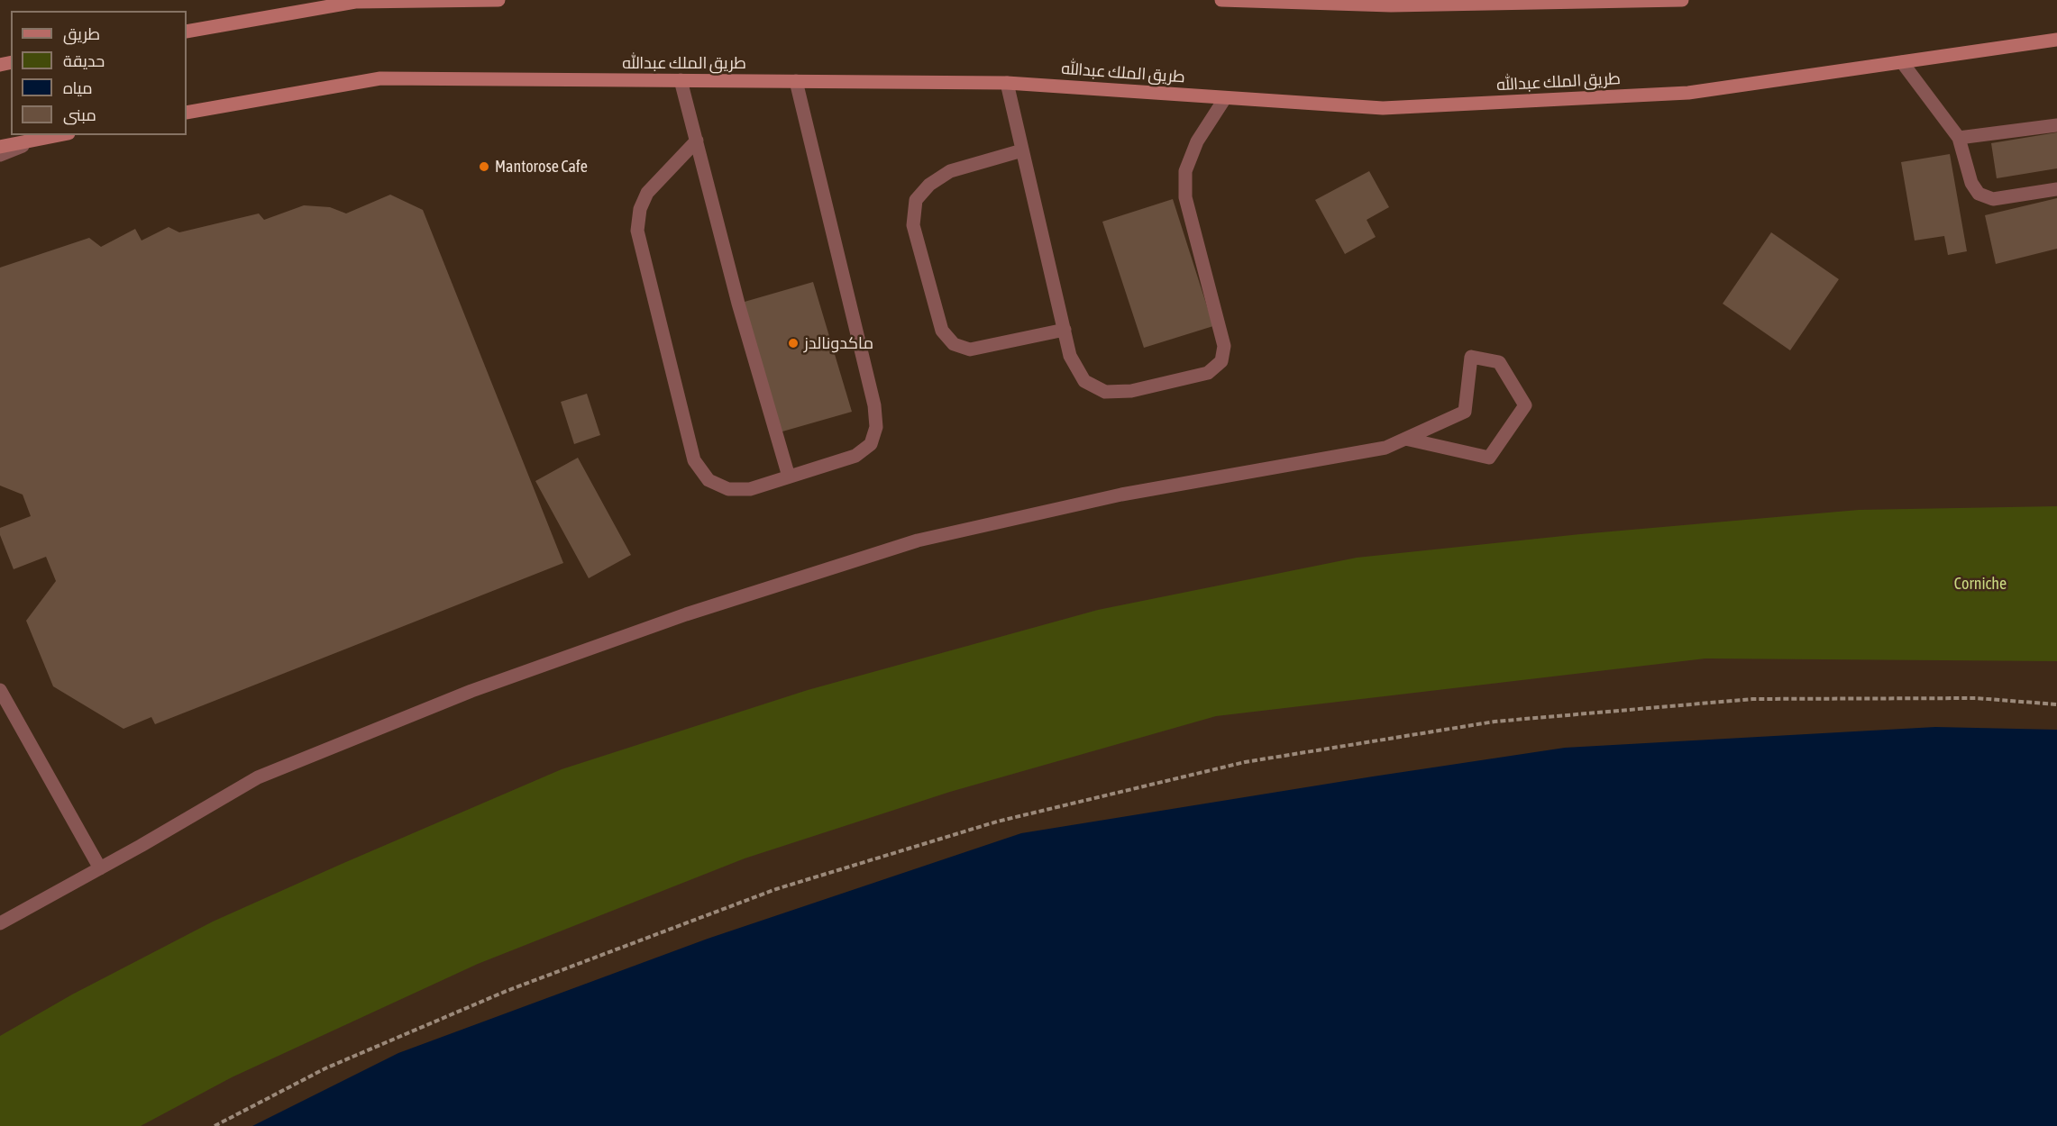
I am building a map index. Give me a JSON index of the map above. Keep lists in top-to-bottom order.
{
  "streets": {
    "street": ["طريق الملك عبدالله"]
  },
  "parks": ["Corniche"],
  "places": ["Mantorose Cafe", "ماكدونالدز"],
  "legend": [
    "طريق",
    "حديقة",
    "مياه",
    "مبنى"
  ]
}
